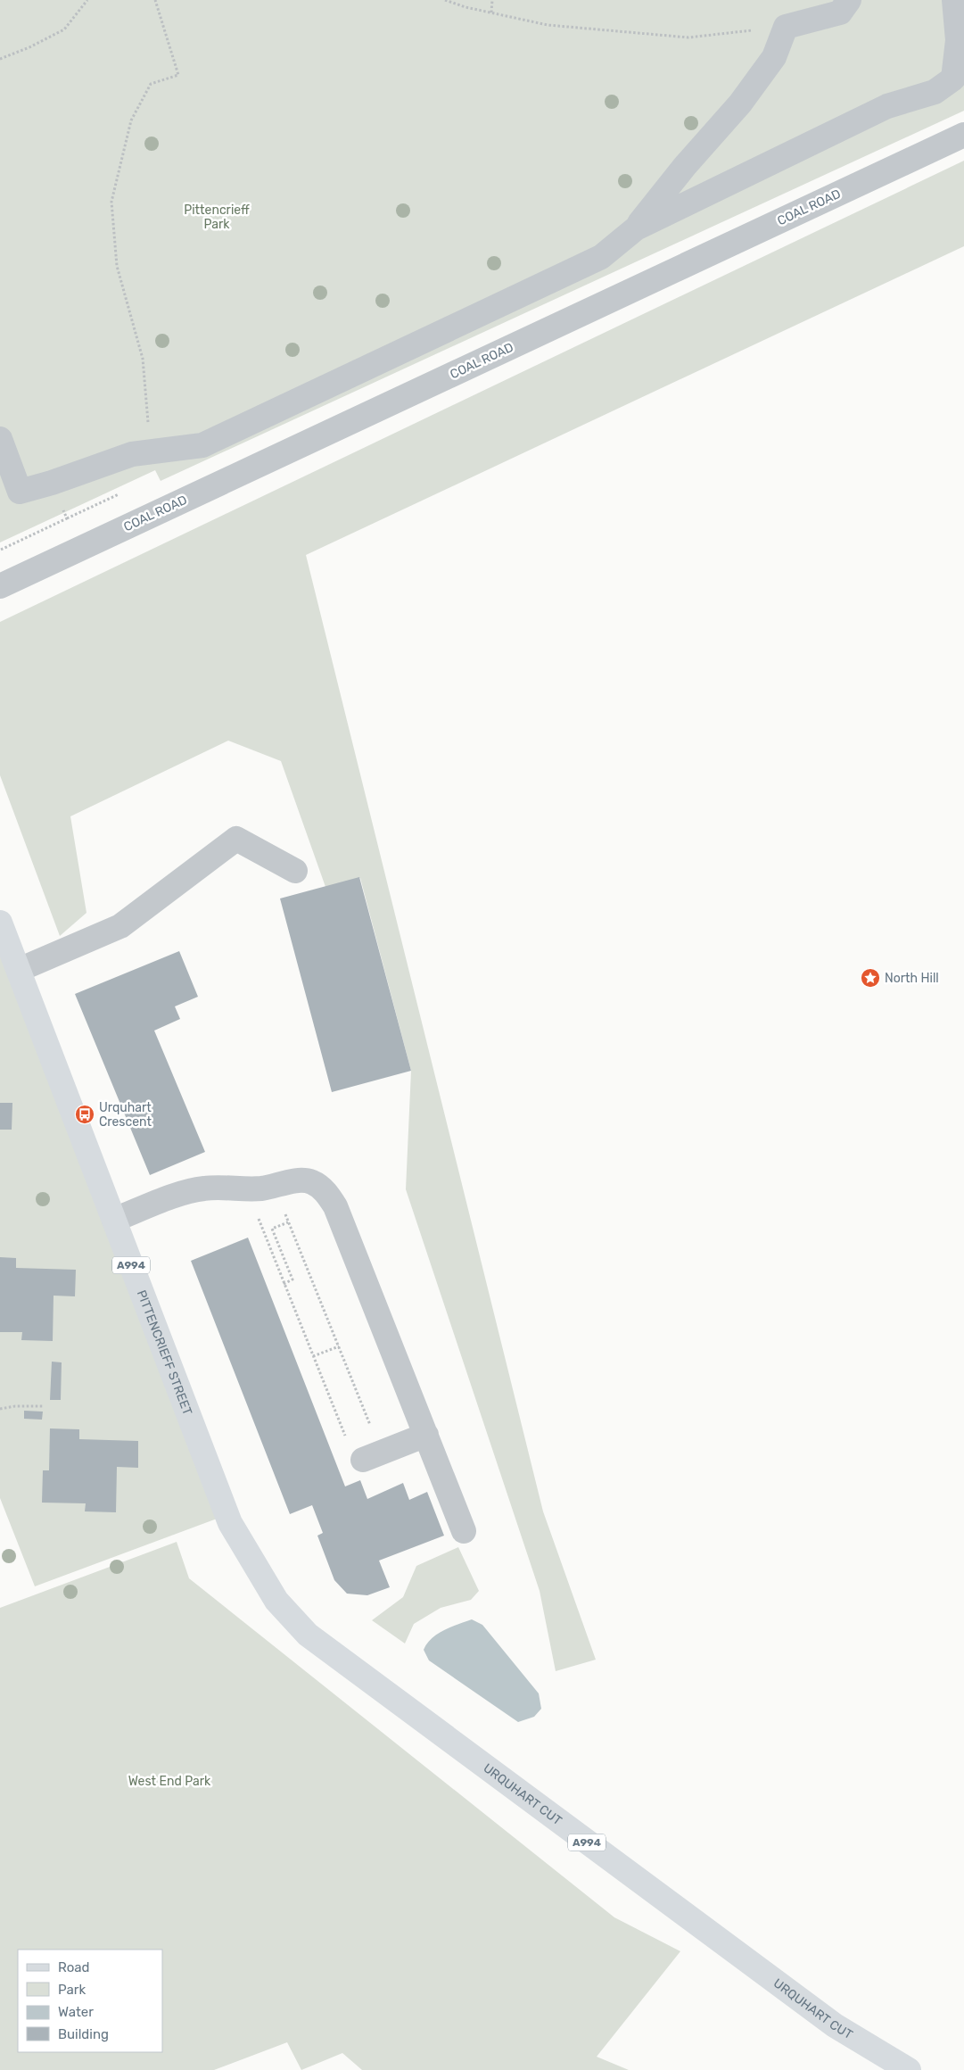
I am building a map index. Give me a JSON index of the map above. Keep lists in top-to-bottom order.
{
  "streets": {
    "main road": ["A994", "PITTENCRIEFF STREET", "URQUHART CUT"],
    "street": ["COAL ROAD"]
  },
  "crossings": [
    ["PITTENCRIEFF STREET", "URQUHART CUT"]
  ],
  "parks": ["Pittencrieff Park", "West End Park"],
  "places": {
    "place": ["North Hill"],
    "bus stop": ["Urquhart Crescent"]
  },
  "legend": [
    "Road",
    "Park",
    "Water",
    "Building"
  ]
}
